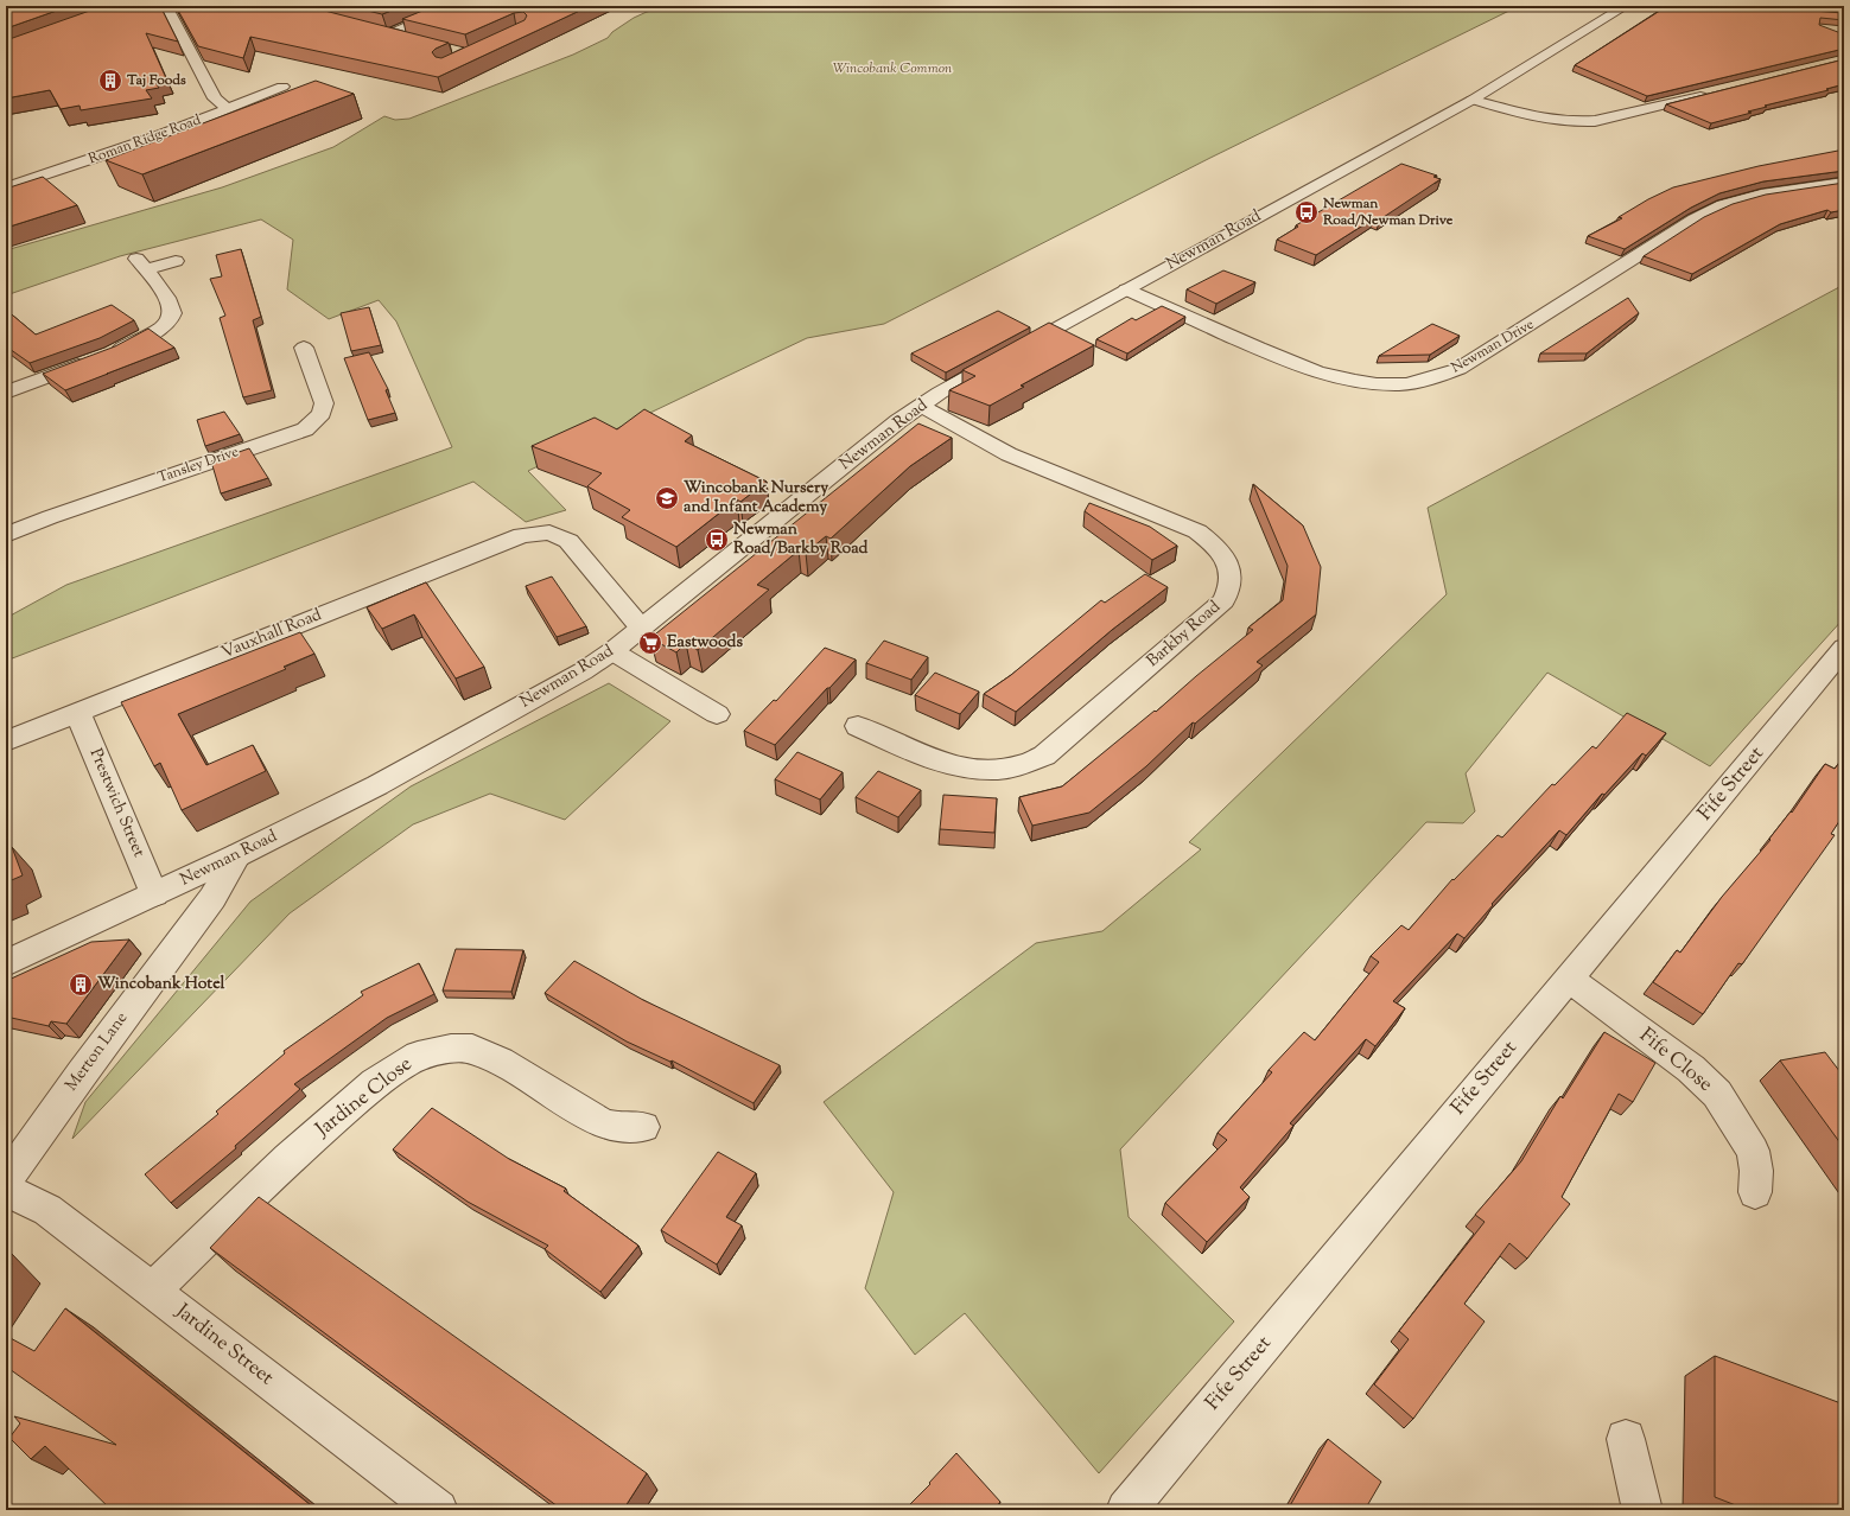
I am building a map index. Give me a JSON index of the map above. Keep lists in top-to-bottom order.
{
  "streets": {
    "street": [
      "Roman Ridge Road",
      "Newman Road",
      "Newman Drive",
      "Tansley Drive",
      "Vauxhall Road",
      "Barkby Road",
      "Fife Street",
      "Prestwich Street",
      "Merton Lane",
      "Fife Close",
      "Jardine Close",
      "Jardine Street"
    ]
  },
  "crossings": [
    ["Newman Road", "Newman Drive"],
    ["Newman Road", "Vauxhall Road"],
    ["Newman Road", "Barkby Road"],
    ["Newman Road", "Prestwich Street"],
    ["Newman Road", "Merton Lane"],
    ["Vauxhall Road", "Prestwich Street"],
    ["Fife Street", "Fife Close"],
    ["Jardine Close", "Jardine Street"]
  ],
  "parks": ["Wincobank Common"],
  "places": {
    "building": ["Taj Foods", "Wincobank Hotel"],
    "bus stop": ["Newman Road/Newman Drive", "Newman Road/Barkby Road"],
    "school or university": ["Wincobank Nursery and Infant Academy"],
    "supermarket": ["Eastwoods"]
  }
}
